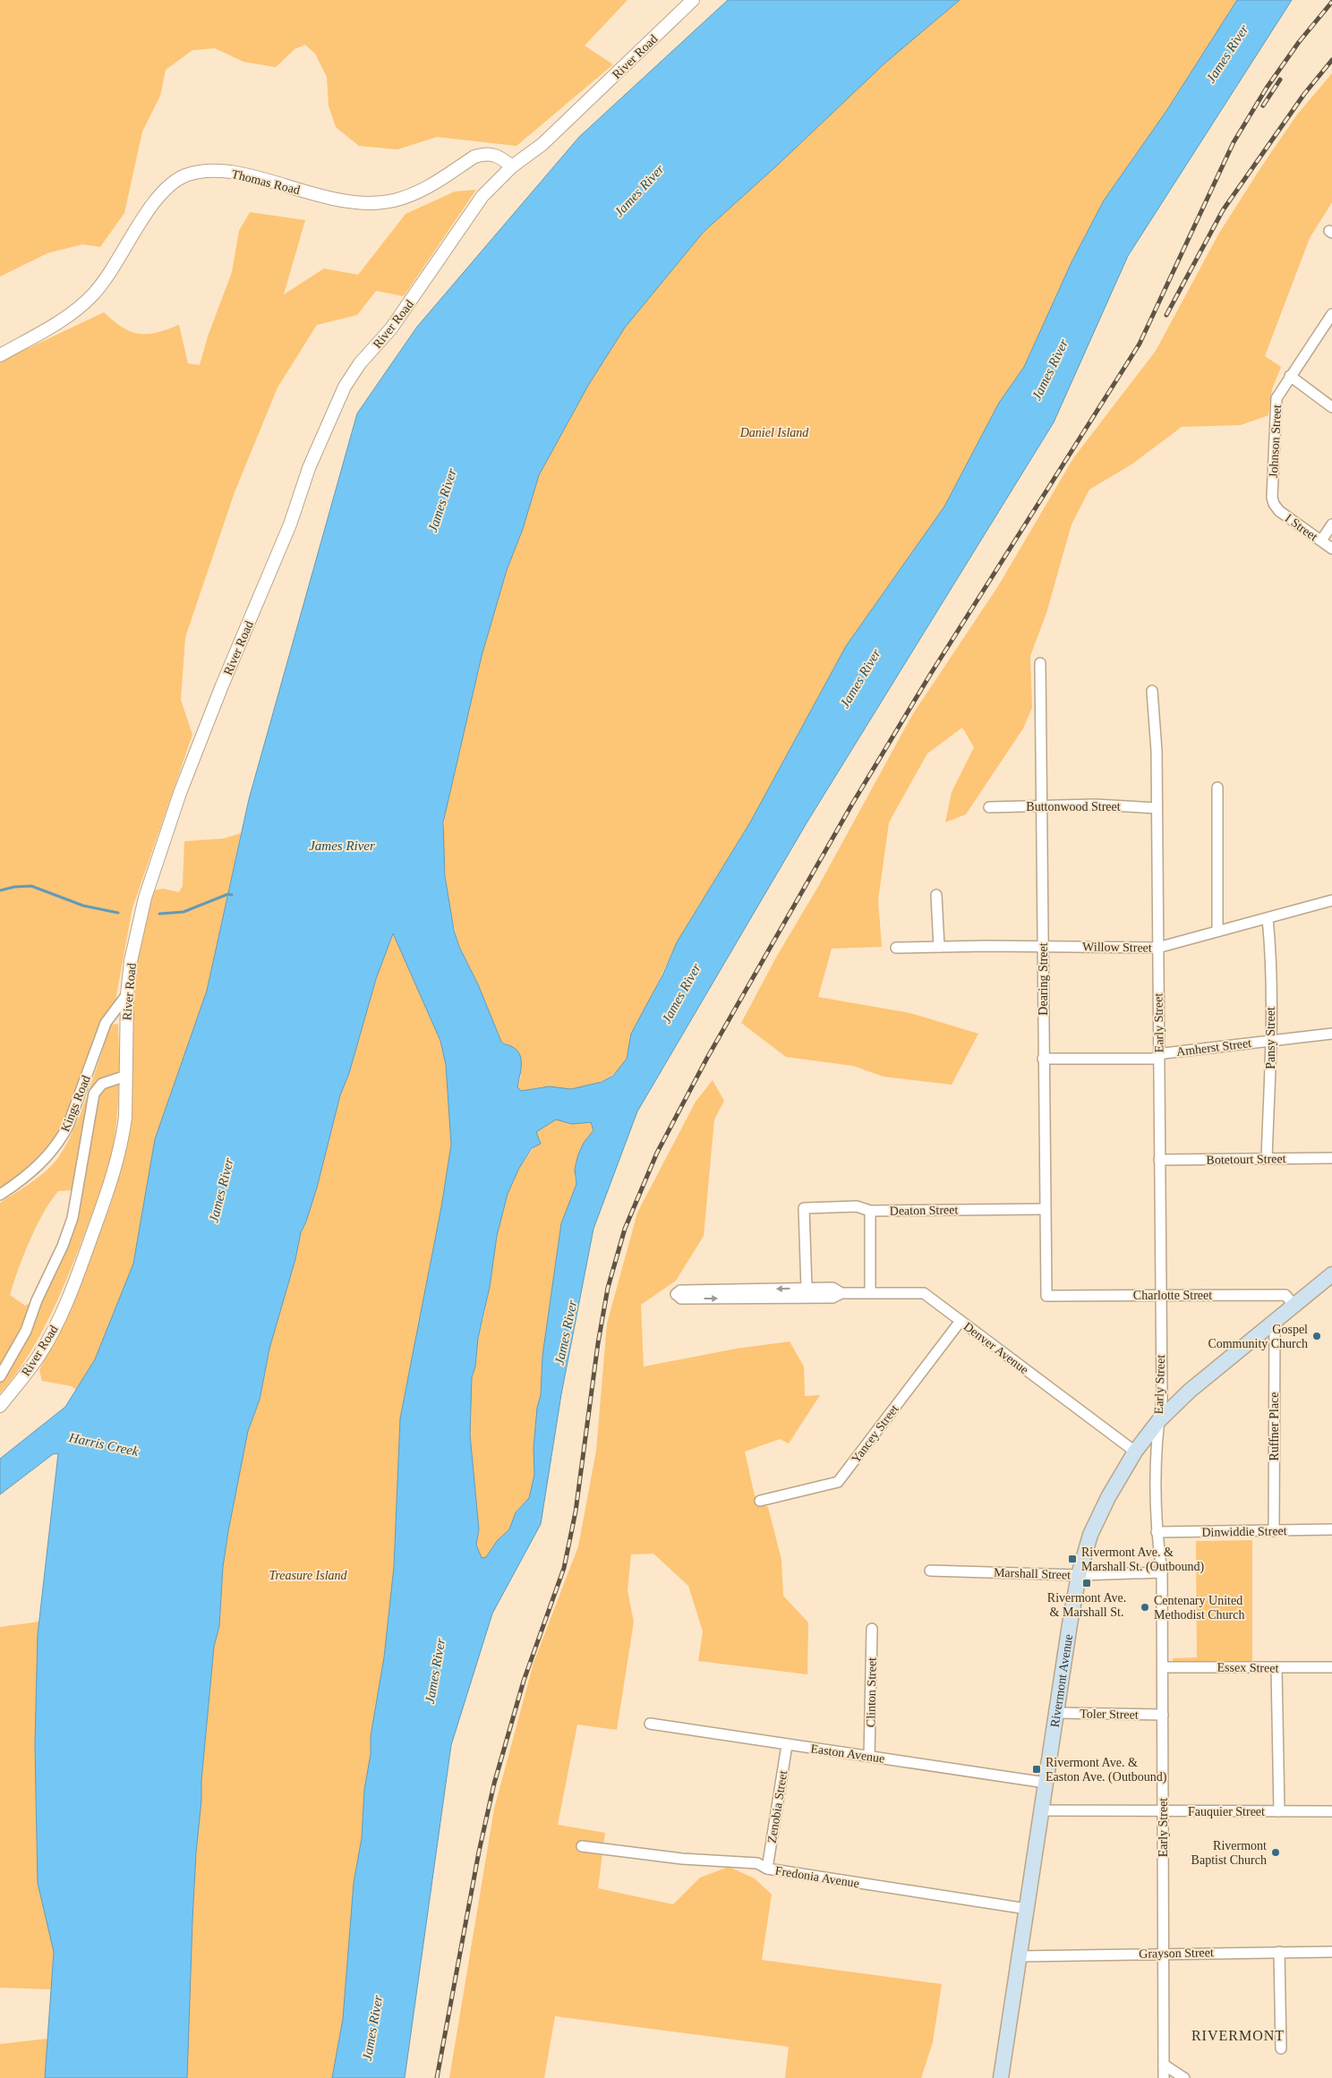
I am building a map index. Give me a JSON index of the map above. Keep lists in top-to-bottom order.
{
  "streets": {
    "main road": ["Rivermont Avenue"],
    "street": [
      "River Road",
      "Thomas Road",
      "Johnson Street",
      "I Street",
      "Buttonwood Street",
      "Willow Street",
      "Dearing Street",
      "Early Street",
      "Pansy Street",
      "Amherst Street",
      "Kings Road",
      "Botetourt Street",
      "Deaton Street",
      "Charlotte Street",
      "Denver Avenue",
      "Ruffner Place",
      "Yancey Street",
      "Dinwiddie Street",
      "Marshall Street",
      "Essex Street",
      "Clinton Street",
      "Toler Street",
      "Easton Avenue",
      "Zenobia Street",
      "Fauquier Street",
      "Fredonia Avenue",
      "Grayson Street"
    ]
  },
  "crossings": [
    ["River Road", "Thomas Road"],
    ["River Road", "Kings Road"],
    ["Johnson Street", "I Street"],
    ["Buttonwood Street", "Dearing Street"],
    ["Buttonwood Street", "Early Street"],
    ["Willow Street", "Dearing Street"],
    ["Willow Street", "Early Street"],
    ["Willow Street", "Pansy Street"],
    ["Dearing Street", "Amherst Street"],
    ["Dearing Street", "Deaton Street"],
    ["Dearing Street", "Charlotte Street"],
    ["Early Street", "Amherst Street"],
    ["Early Street", "Botetourt Street"],
    ["Early Street", "Charlotte Street"],
    ["Early Street", "Dinwiddie Street"],
    ["Early Street", "Marshall Street"],
    ["Early Street", "Essex Street"],
    ["Early Street", "Rivermont Avenue"],
    ["Early Street", "Toler Street"],
    ["Early Street", "Fauquier Street"],
    ["Early Street", "Grayson Street"],
    ["Pansy Street", "Amherst Street"],
    ["Pansy Street", "Botetourt Street"],
    ["Deaton Street", "Denver Avenue"],
    ["Charlotte Street", "Rivermont Avenue"],
    ["Denver Avenue", "Yancey Street"],
    ["Denver Avenue", "Rivermont Avenue"],
    ["Ruffner Place", "Dinwiddie Street"],
    ["Ruffner Place", "Rivermont Avenue"],
    ["Marshall Street", "Rivermont Avenue"],
    ["Rivermont Avenue", "Toler Street"],
    ["Rivermont Avenue", "Easton Avenue"],
    ["Rivermont Avenue", "Fauquier Street"],
    ["Rivermont Avenue", "Fredonia Avenue"],
    ["Rivermont Avenue", "Grayson Street"],
    ["Clinton Street", "Easton Avenue"],
    ["Easton Avenue", "Zenobia Street"],
    ["Zenobia Street", "Fredonia Avenue"]
  ],
  "districts": ["RIVERMONT"],
  "water": ["James River", "Harris Creek"],
  "parks": ["Daniel Island", "Treasure Island"],
  "places": {
    "other": ["Gospel Community Church", "Centenary United Methodist Church", "Rivermont Baptist Church"],
    "transit": ["Rivermont Ave. & Marshall St. (Outbound)", "Rivermont Ave. & Marshall St.", "Rivermont Ave. & Easton Ave. (Outbound)"]
  }
}
